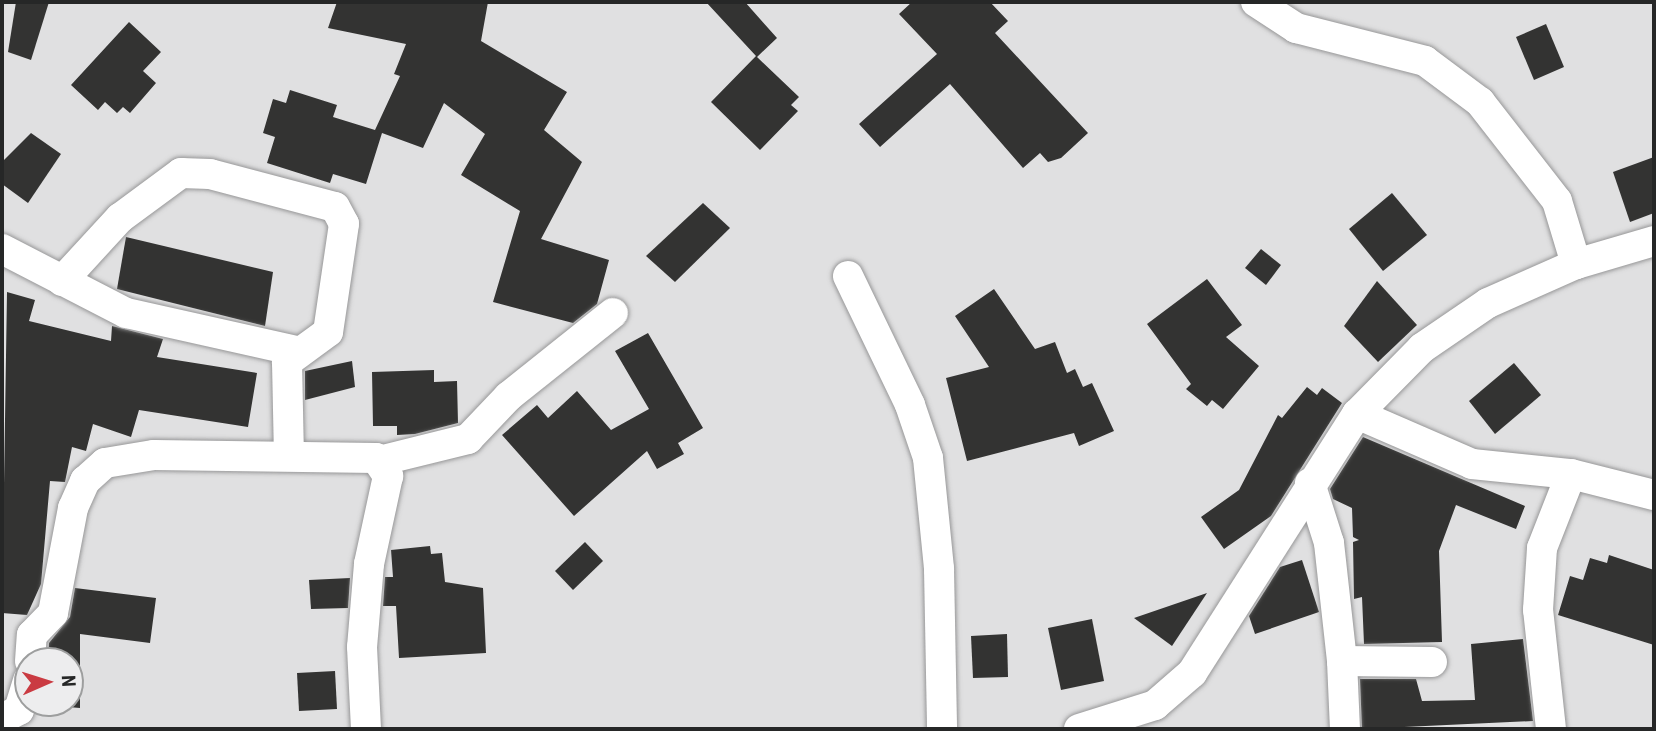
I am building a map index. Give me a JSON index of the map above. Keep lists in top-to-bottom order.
{
  "north": "right"
}
